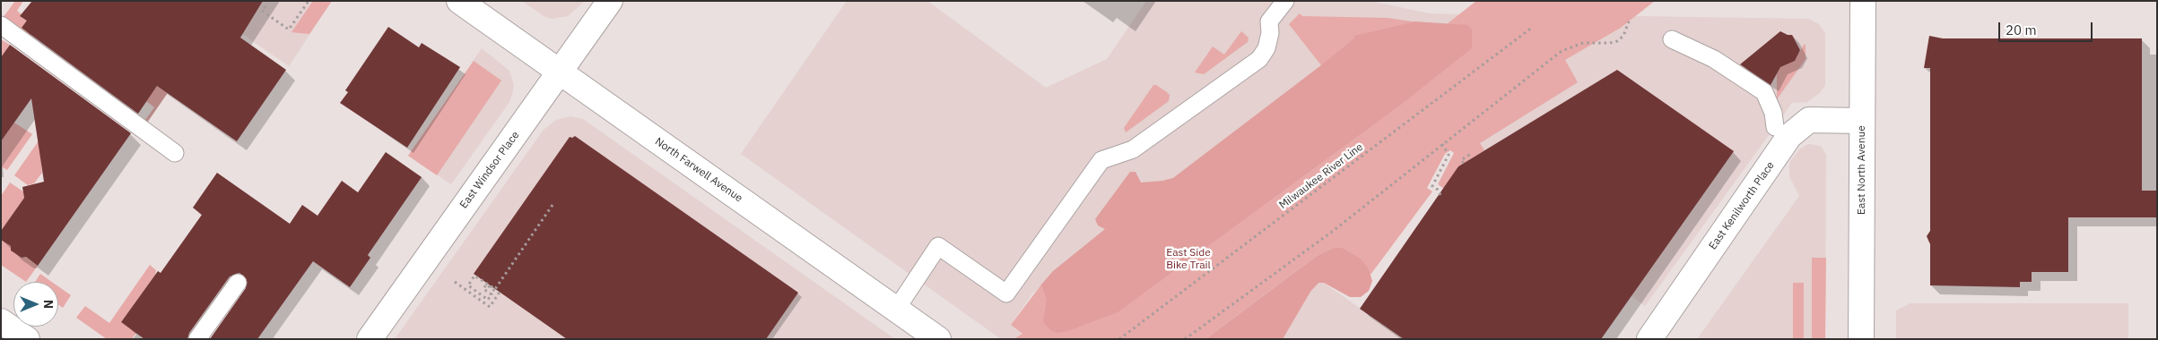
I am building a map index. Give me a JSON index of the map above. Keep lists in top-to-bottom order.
{
  "streets": {
    "main road": [
      "East Windsor Place",
      "North Farwell Avenue",
      "East North Avenue",
      "East Kenilworth Place"
    ],
    "path": ["Milwaukee River Line"]
  },
  "crossings": [
    ["East Windsor Place", "North Farwell Avenue"],
    ["East North Avenue", "East Kenilworth Place"]
  ],
  "parks": ["East Side Bike Trail"],
  "scale_bar": "20 m",
  "north": "right"
}
